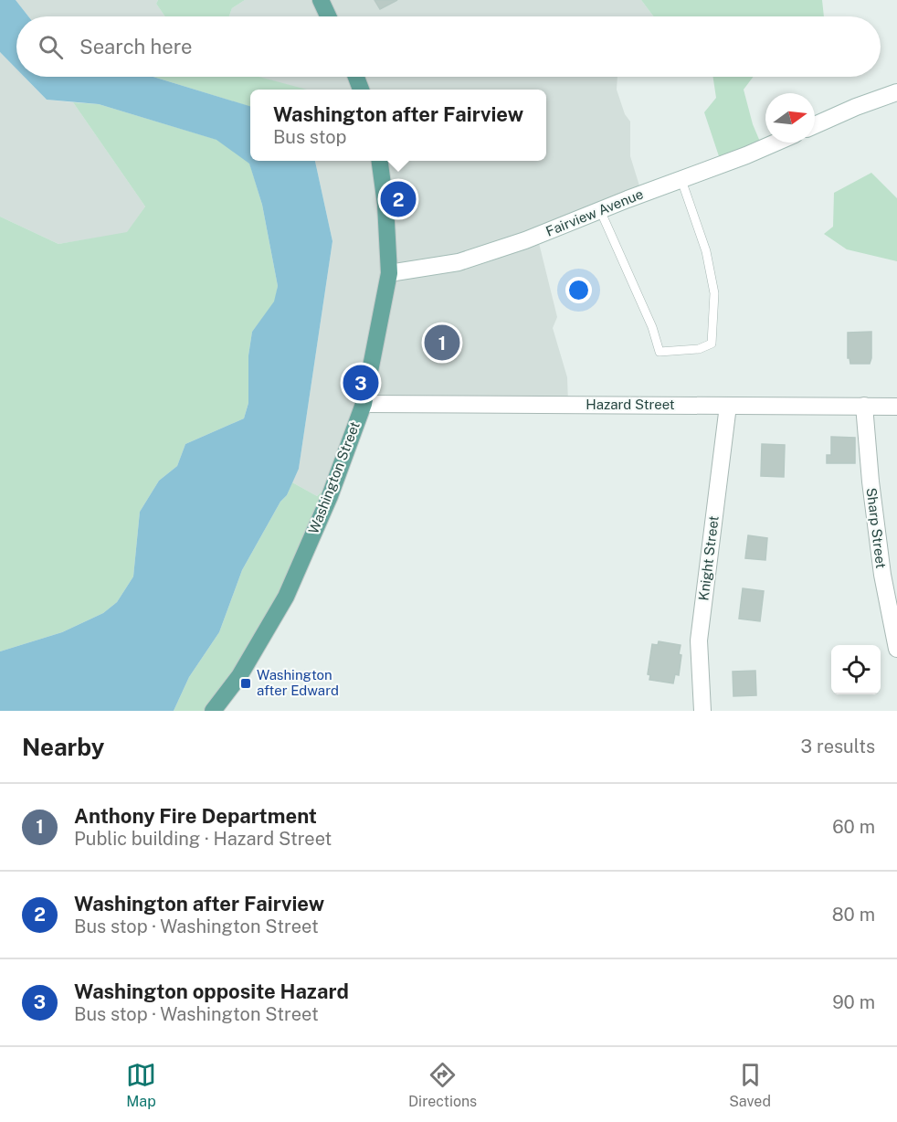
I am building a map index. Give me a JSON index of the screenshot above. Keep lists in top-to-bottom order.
{
  "streets": {
    "main road": ["Washington Street"],
    "street": [
      "Fairview Avenue",
      "Hazard Street",
      "Sharp Street",
      "Knight Street"
    ]
  },
  "crossings": [
    ["Fairview Avenue", "Washington Street"],
    ["Hazard Street", "Washington Street"],
    ["Hazard Street", "Sharp Street"],
    ["Hazard Street", "Knight Street"]
  ],
  "places": {
    "transit": ["Washington after Edward"]
  },
  "north": "right",
  "page": {
    "search": "Search here",
    "popup": ["Washington after Fairview", "Bus stop"],
    "pins": ["2", "1", "3"],
    "heading": ["Nearby", "3 results"],
    "list": [
      {
        "mark": "1",
        "name": "Anthony Fire Department",
        "note": "Public building · Hazard Street",
        "value": "60 m"
      },
      {
        "mark": "2",
        "name": "Washington after Fairview",
        "note": "Bus stop · Washington Street",
        "value": "80 m"
      },
      {
        "mark": "3",
        "name": "Washington opposite Hazard",
        "note": "Bus stop · Washington Street",
        "value": "90 m"
      }
    ],
    "nav": ["Map", "Directions", "Saved"]
  }
}
